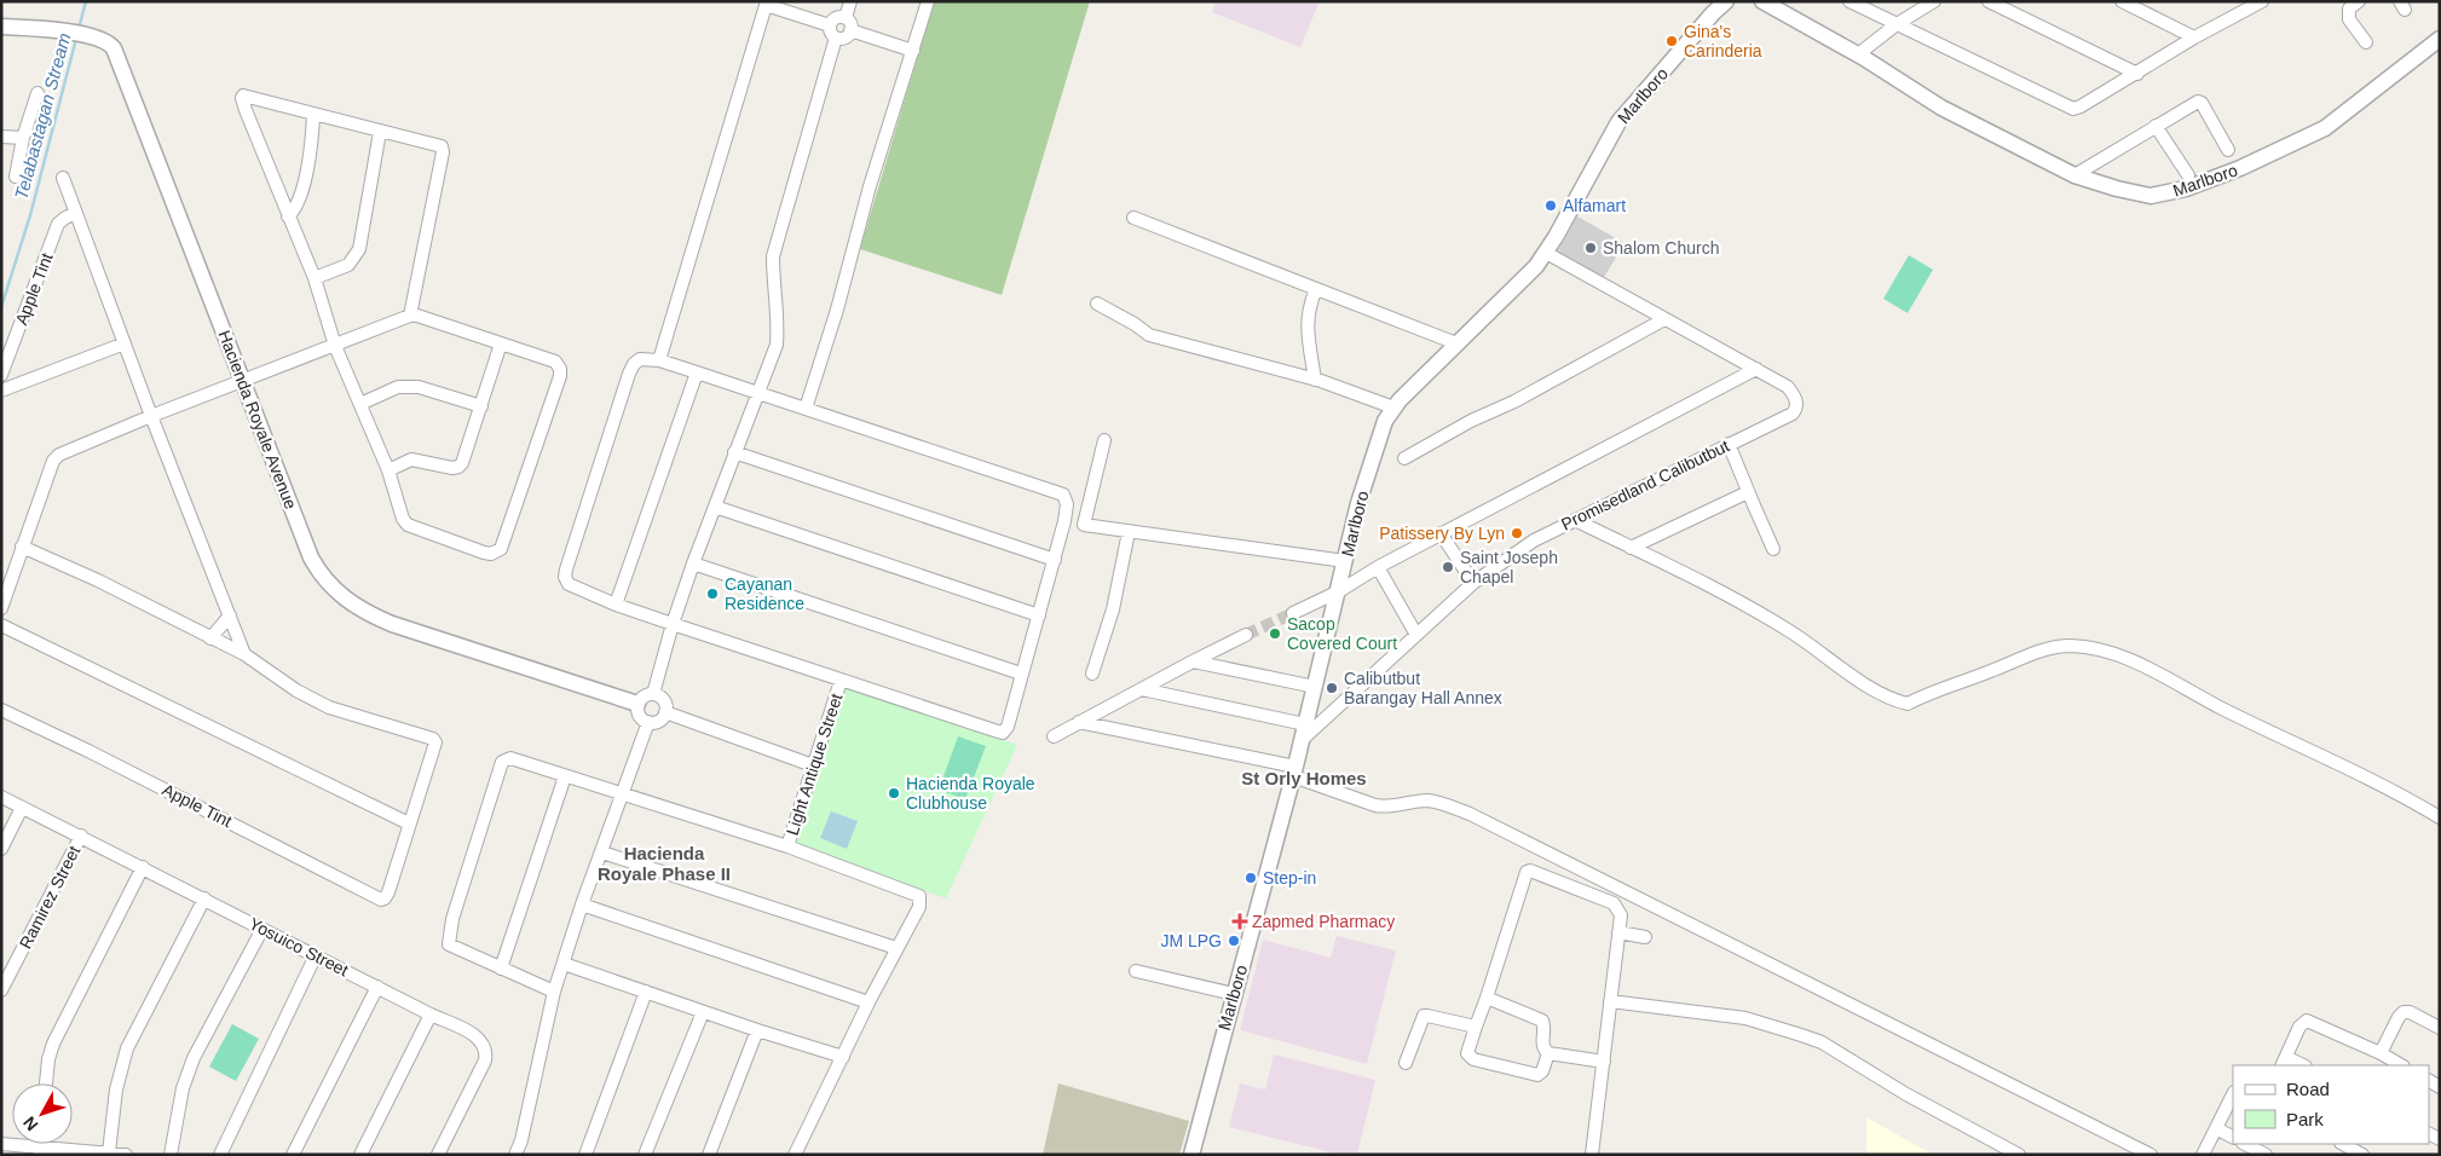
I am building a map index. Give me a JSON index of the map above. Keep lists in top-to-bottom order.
{
  "streets": {
    "street": [
      "Marlboro",
      "Apple Tint",
      "Hacienda Royale Avenue",
      "Promisedland Calibutbut",
      "Light Antique Street",
      "Ramirez Street",
      "Yosuico Street"
    ]
  },
  "crossings": [
    ["Marlboro", "Promisedland Calibutbut"],
    ["Ramirez Street", "Yosuico Street"]
  ],
  "districts": ["St Orly Homes", "Hacienda Royale Phase II"],
  "water": ["Telabastagan Stream"],
  "places": {
    "other": [
      "Gina's Carinderia",
      "Alfamart",
      "Shalom Church",
      "Patissery By Lyn",
      "Saint Joseph Chapel",
      "Cayanan Residence",
      "Sacop Covered Court",
      "Calibutbut Barangay Hall Annex",
      "Hacienda Royale Clubhouse",
      "Step-in",
      "JM LPG"
    ],
    "health": ["Zapmed Pharmacy"]
  },
  "legend": ["Road", "Park"],
  "north": "bottom left"
}
